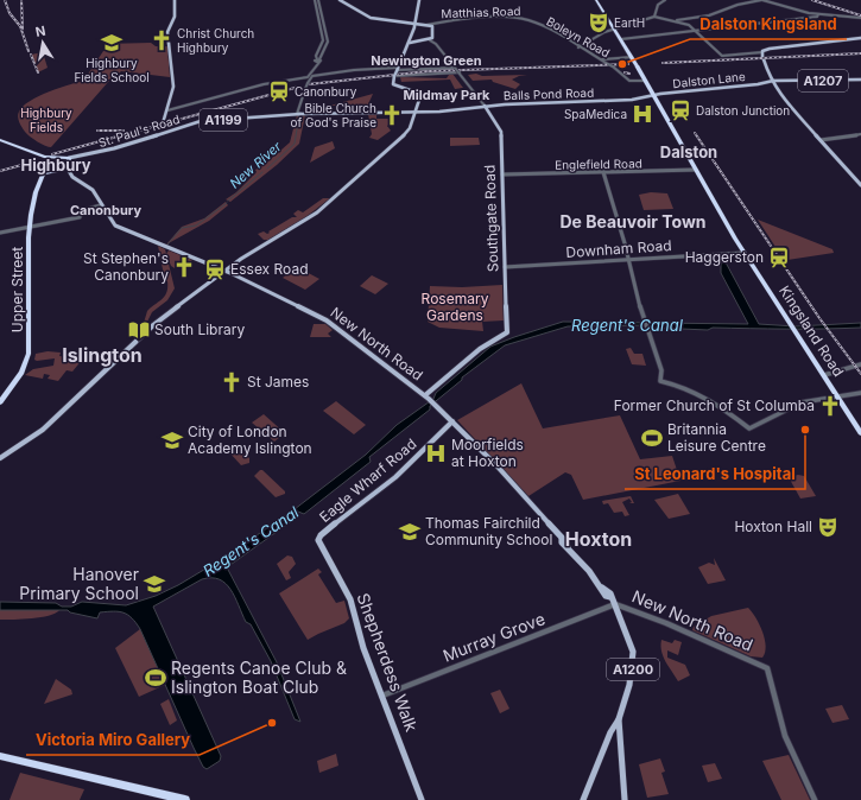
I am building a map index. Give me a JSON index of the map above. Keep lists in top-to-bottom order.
{
  "streets": {
    "highway": ["Upper Street", "Kingsland Road"],
    "main road": [
      "Dalston Lane",
      "A1207",
      "Balls Pond Road",
      "A1199",
      "St. Paul's Road",
      "Southgate Road",
      "New North Road",
      "Eagle Wharf Road",
      "Shepherdess Walk",
      "A1200"
    ],
    "street": [
      "Matthias Road",
      "Boleyn Road",
      "Englefield Road",
      "Downham Road",
      "Murray Grove"
    ]
  },
  "crossings": [
    ["Matthias Road", "Boleyn Road"],
    ["Boleyn Road", "Kingsland Road"],
    ["Dalston Lane", "A1207"],
    ["Dalston Lane", "Balls Pond Road"],
    ["Dalston Lane", "Kingsland Road"],
    ["Balls Pond Road", "St. Paul's Road"],
    ["Balls Pond Road", "Southgate Road"],
    ["Balls Pond Road", "Kingsland Road"],
    ["Englefield Road", "Southgate Road"],
    ["Englefield Road", "Kingsland Road"],
    ["Southgate Road", "Downham Road"],
    ["Southgate Road", "New North Road"],
    ["Downham Road", "Kingsland Road"],
    ["Upper Street", "A1200"],
    ["New North Road", "Eagle Wharf Road"],
    ["New North Road", "Murray Grove"],
    ["New North Road", "A1200"],
    ["Eagle Wharf Road", "Shepherdess Walk"],
    ["Murray Grove", "Shepherdess Walk"],
    ["Murray Grove", "A1200"]
  ],
  "districts": [
    "Newington Green",
    "Mildmay Park",
    "Dalston",
    "Highbury",
    "Canonbury",
    "De Beauvoir Town",
    "Islington",
    "Hoxton"
  ],
  "water": ["New River", "Regent's Canal"],
  "parks": ["Highbury Fields", "Rosemary Gardens"],
  "places": {
    "theatre": ["EartH", "Hoxton Hall"],
    "church": [
      "Christ Church Highbury",
      "Bible Church of God's Praise",
      "St Stephen's Canonbury",
      "St James",
      "Former Church of St Columba"
    ],
    "school or university": [
      "Highbury Fields School",
      "City of London Academy Islington",
      "Thomas Fairchild Community School",
      "Hanover Primary School"
    ],
    "other": ["Dalston Kingsland", "St Leonard's Hospital", "Victoria Miro Gallery"],
    "station": [
      "Canonbury",
      "Dalston Junction",
      "Haggerston",
      "Essex Road"
    ],
    "hospital": ["SpaMedica", "Moorfields at Hoxton"],
    "library": ["South Library"],
    "sports": ["Britannia Leisure Centre", "Regents Canoe Club & Islington Boat Club"]
  },
  "north": "top"
}
